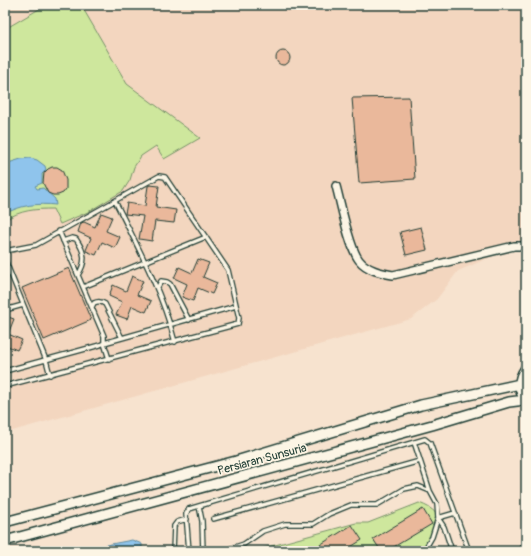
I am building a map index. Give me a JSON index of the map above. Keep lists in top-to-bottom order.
{
  "streets": {
    "street": ["Persiaran Sunsuria"]
  }
}
